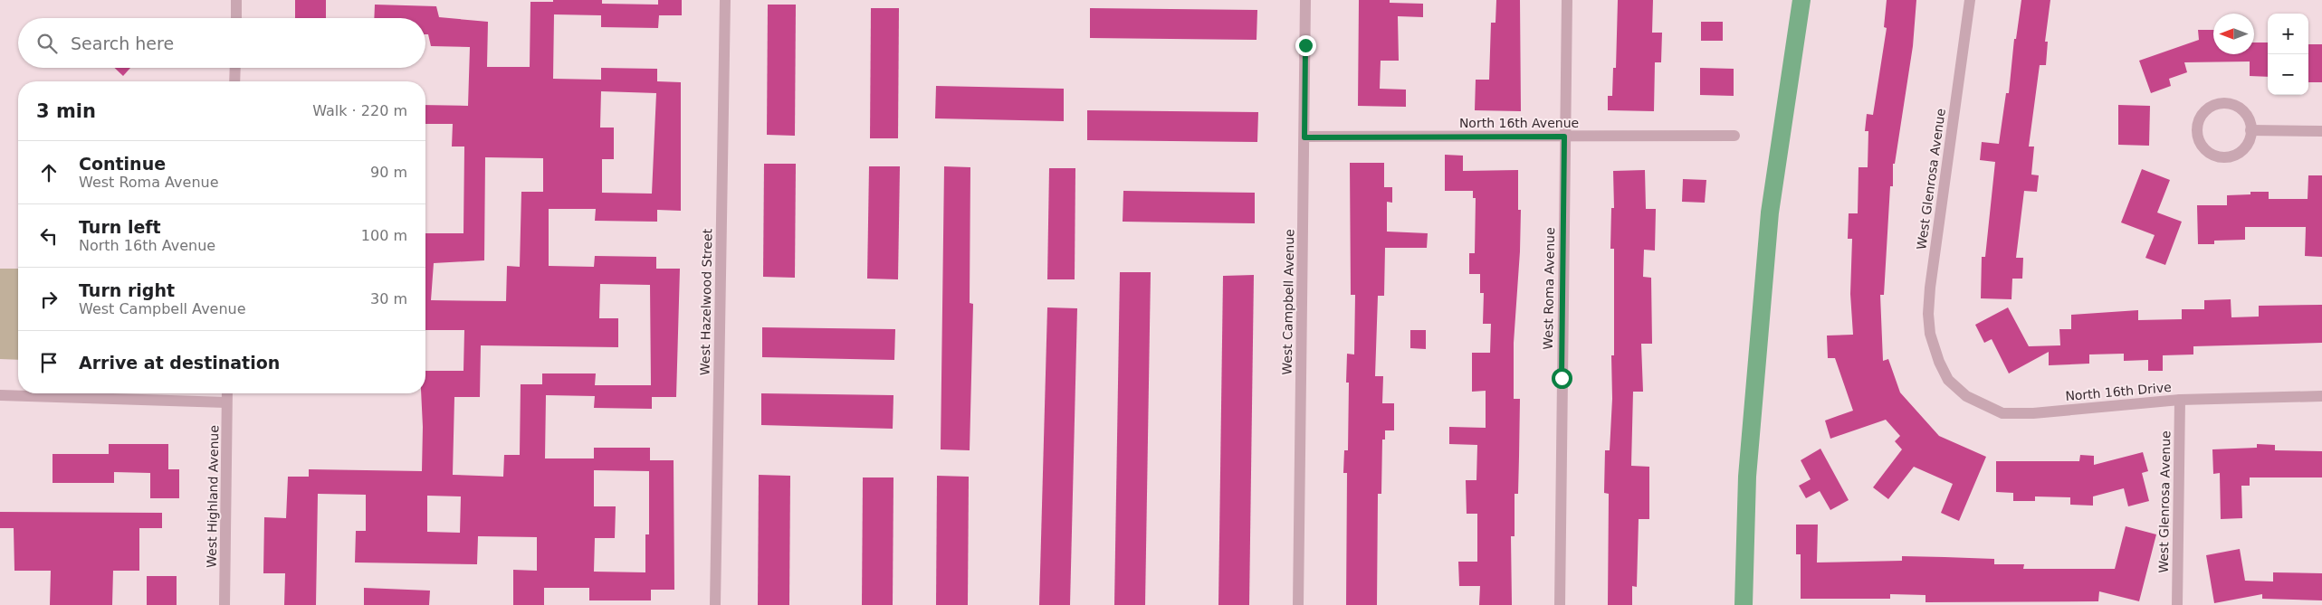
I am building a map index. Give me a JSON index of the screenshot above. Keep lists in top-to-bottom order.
{
  "streets": {
    "street": [
      "North 16th Avenue",
      "West Glenrosa Avenue",
      "West Roma Avenue",
      "West Hazelwood Street",
      "West Campbell Avenue",
      "North 16th Drive",
      "West Highland Avenue"
    ]
  },
  "crossings": [
    ["North 16th Avenue", "West Roma Avenue"],
    ["North 16th Avenue", "West Campbell Avenue"],
    ["West Glenrosa Avenue", "North 16th Drive"]
  ],
  "north": "left",
  "page": {
    "map_buttons": ["+", "−"],
    "search": "Search here",
    "heading": ["3 min", "Walk · 220 m"],
    "list": [
      ["Continue", "West Roma Avenue", "90 m"],
      ["Turn left", "North 16th Avenue", "100 m"],
      ["Turn right", "West Campbell Avenue", "30 m"],
      "Arrive at destination"
    ]
  }
}
